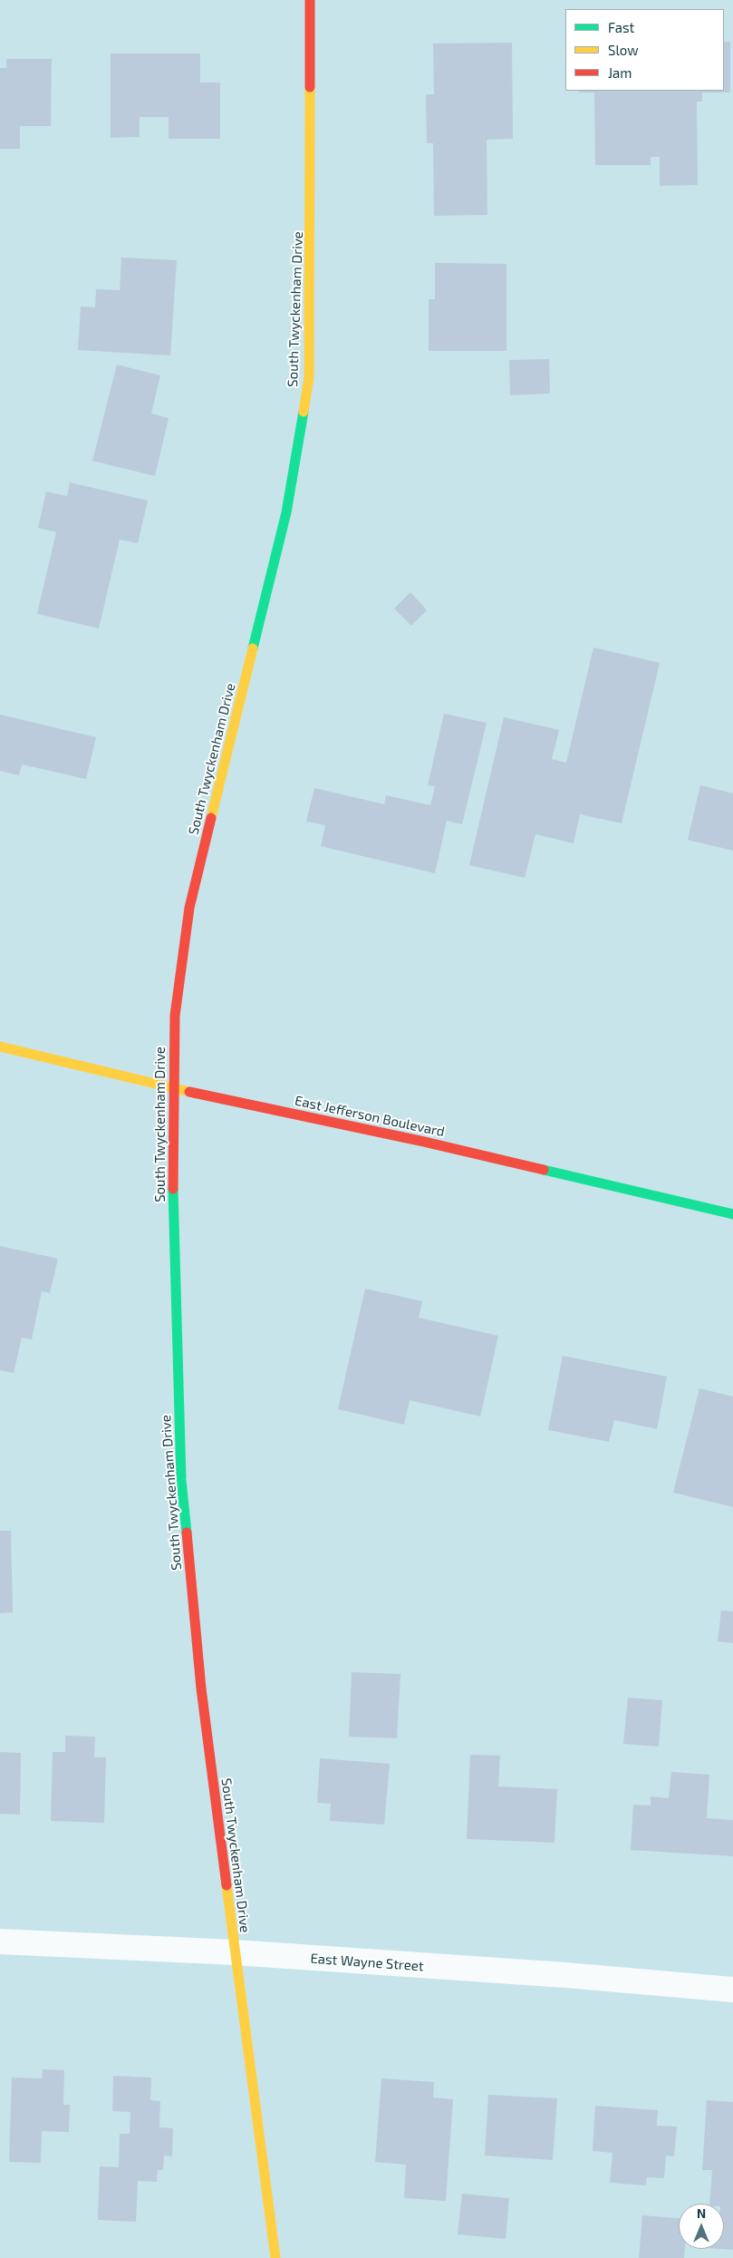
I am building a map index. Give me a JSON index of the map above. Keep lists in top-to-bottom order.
{
  "streets": {
    "street": ["South Twyckenham Drive", "East Jefferson Boulevard", "East Wayne Street"]
  },
  "crossings": [
    ["South Twyckenham Drive", "East Jefferson Boulevard"],
    ["South Twyckenham Drive", "East Wayne Street"]
  ],
  "legend": ["Fast", "Slow", "Jam"],
  "north": "top"
}
